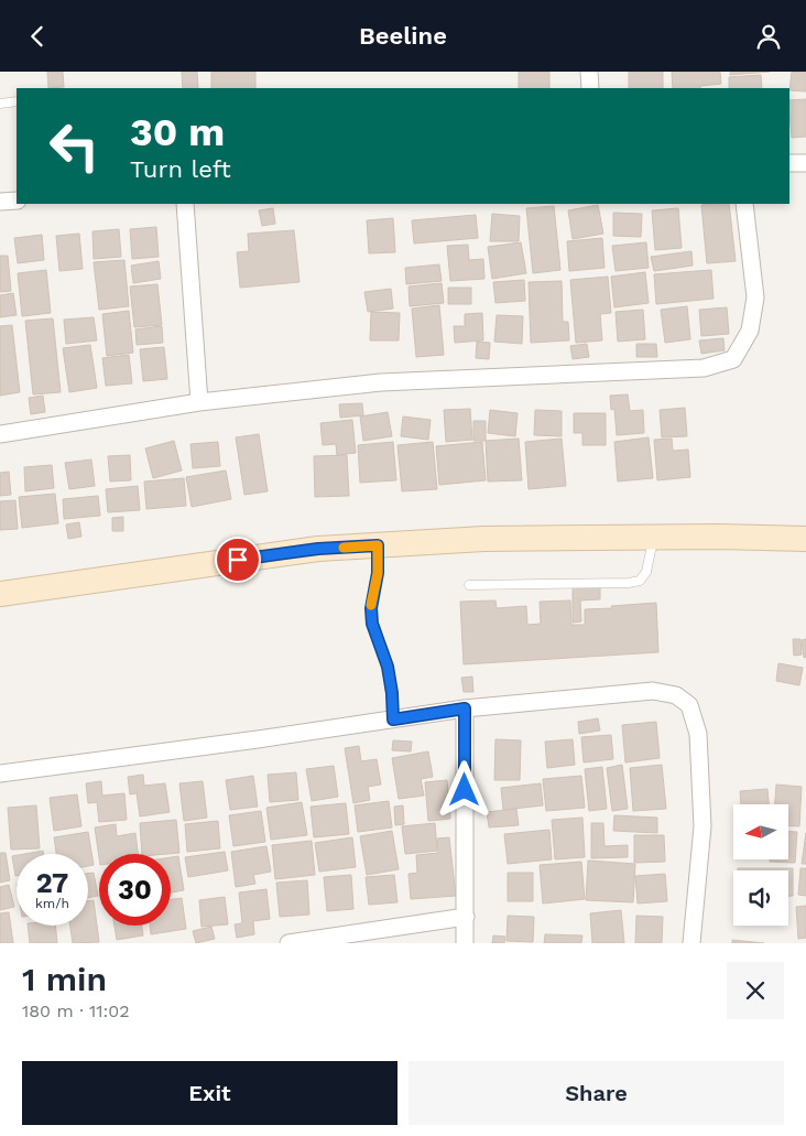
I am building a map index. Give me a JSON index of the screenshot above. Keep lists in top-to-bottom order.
{
  "north": "left",
  "page": {
    "header": "Beeline",
    "turn": ["30 m", "Turn left"],
    "speed": "27 km/h",
    "limit": "30",
    "heading": ["1 min", "180 m · 11:02"],
    "buttons": ["Exit", "Share"]
  }
}
